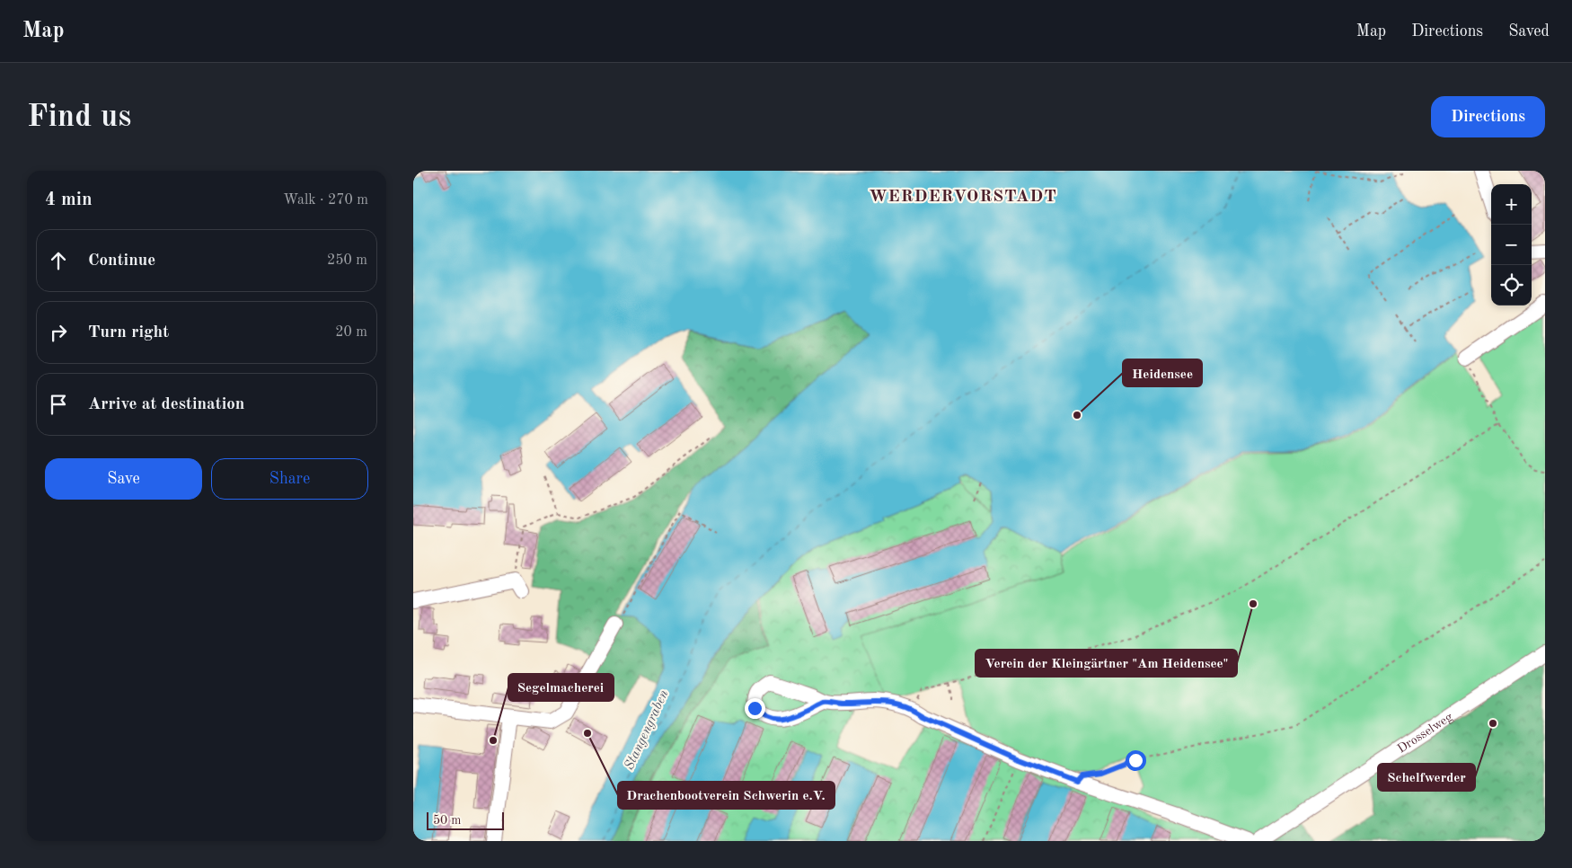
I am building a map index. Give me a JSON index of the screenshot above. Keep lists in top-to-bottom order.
{
  "streets": {
    "street": ["Drosselweg"]
  },
  "districts": ["WERDERVORSTADT"],
  "water": ["Stangengraben"],
  "places": [
    "Heidensee",
    "Verein der Kleingärtner \"Am Heidensee\"",
    "Schelfwerder",
    "Drachenbootverein Schwerin e.V.",
    "Segelmacherei"
  ],
  "scale_bar": "50 m",
  "page": {
    "header": "Map",
    "nav": ["Map", "Directions", "Saved"],
    "buttons": [
      "Directions",
      ["Save", "Share"]
    ],
    "title": "Find us",
    "heading": ["4 min", "Walk · 270 m"],
    "map_buttons": ["+", "−"],
    "list": [
      ["Continue", "250 m"],
      ["Turn right", "20 m"],
      "Arrive at destination"
    ],
    "scale": "50 m"
  }
}
